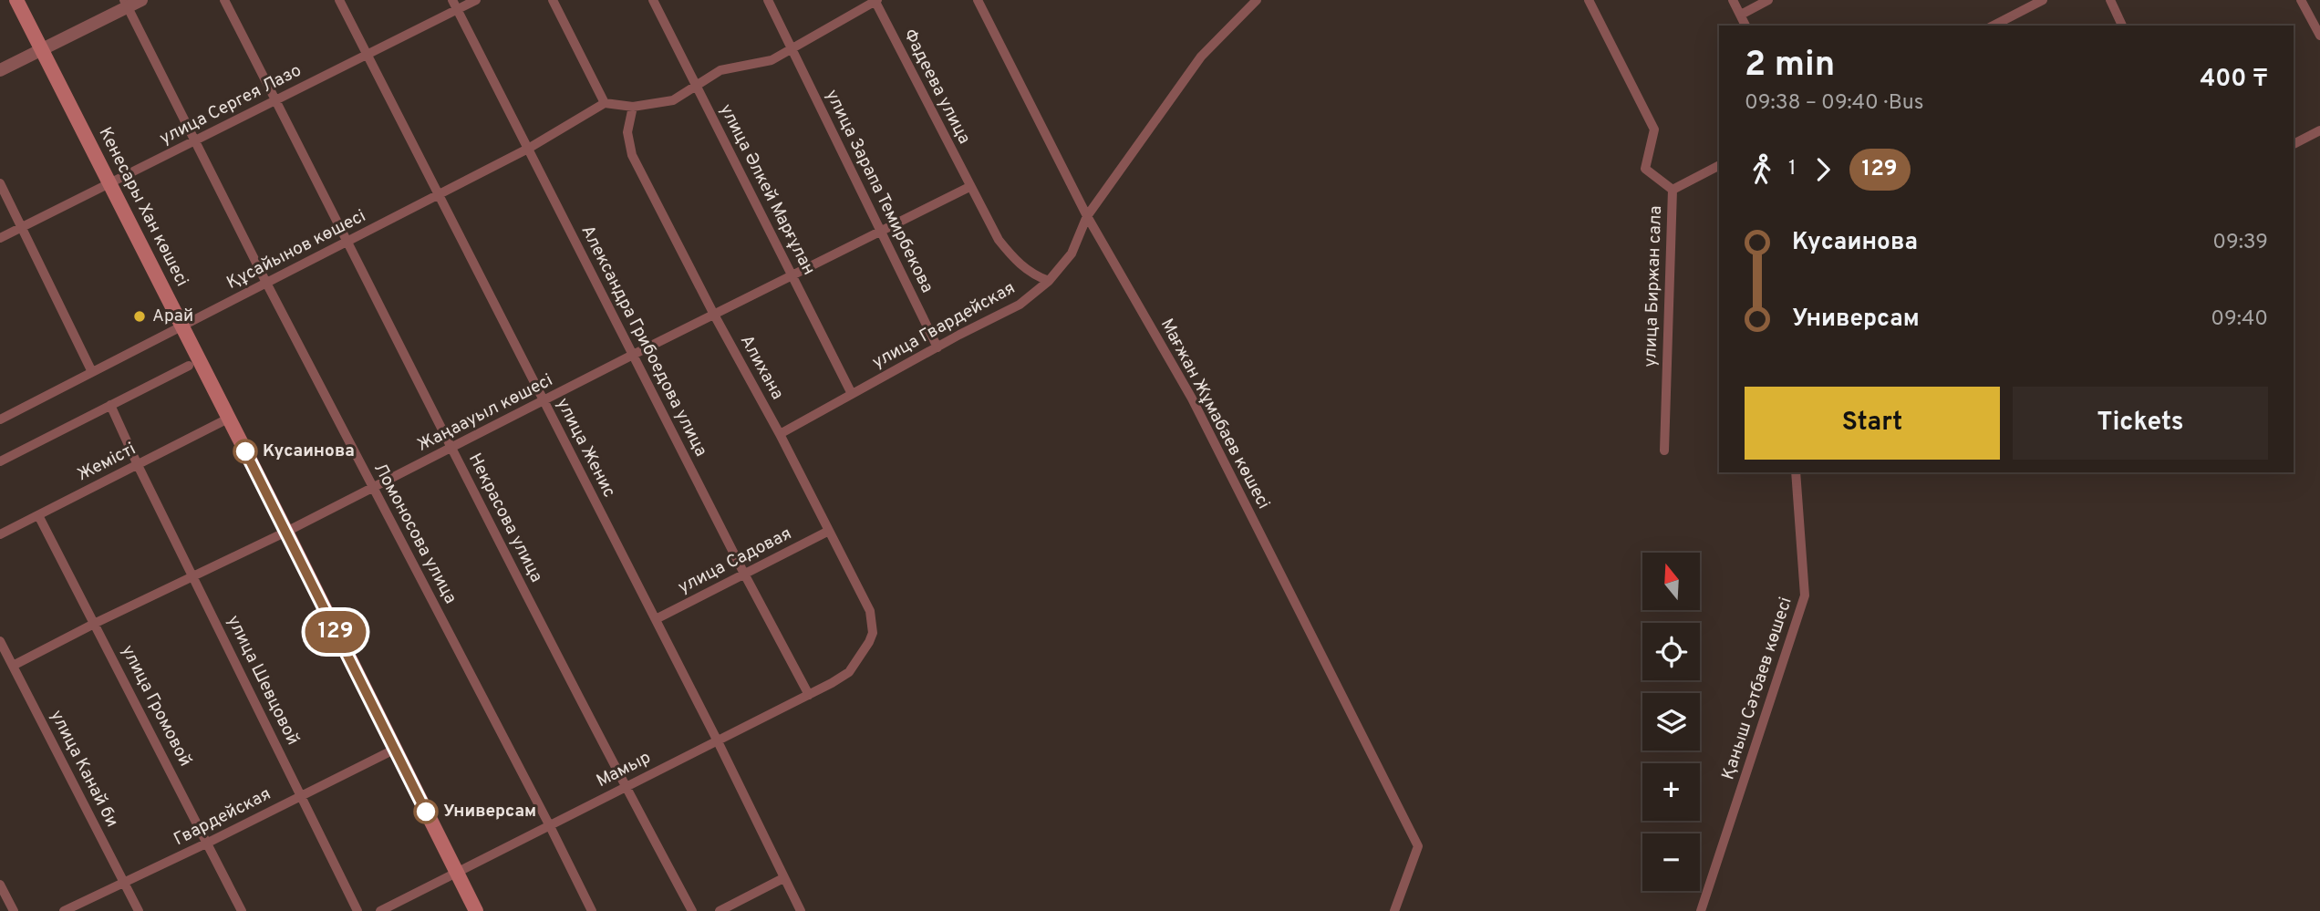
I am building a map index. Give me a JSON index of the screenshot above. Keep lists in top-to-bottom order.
{
  "streets": {
    "main road": ["Кенесары Хан көшесі"],
    "street": [
      "Фадеева улица",
      "улица Сергея Лазо",
      "улица Әлкей Марғұлан",
      "улица Зарапа Темирбекова",
      "Құсайынов көшесі",
      "улица Биржан сала",
      "улица Гвардейская",
      "Александра Грибоедова улица",
      "Алихана",
      "Жаңаауыл көшесі",
      "Мағжан Жұмабаев көшесі",
      "улица Женис",
      "Жемісті",
      "Некрасова улица",
      "Ломоносова улица",
      "улица Садовая",
      "улица Шевцовой",
      "Қаныш Сәтбаев көшесі",
      "улица Громовой",
      "улица Канай би",
      "Мамыр",
      "Гвардейская"
    ]
  },
  "crossings": [
    ["Фадеева улица", "улица Гвардейская"],
    ["Фадеева улица", "Жаңаауыл көшесі"],
    ["улица Сергея Лазо", "Кенесары Хан көшесі"],
    ["улица Сергея Лазо", "Александра Грибоедова улица"],
    ["улица Сергея Лазо", "улица Женис"],
    ["улица Сергея Лазо", "Некрасова улица"],
    ["улица Сергея Лазо", "Ломоносова улица"],
    ["улица Әлкей Марғұлан", "улица Гвардейская"],
    ["улица Әлкей Марғұлан", "Жаңаауыл көшесі"],
    ["улица Зарапа Темирбекова", "улица Гвардейская"],
    ["улица Зарапа Темирбекова", "Жаңаауыл көшесі"],
    ["Кенесары Хан көшесі", "Құсайынов көшесі"],
    ["Кенесары Хан көшесі", "Жаңаауыл көшесі"],
    ["Кенесары Хан көшесі", "Жемісті"],
    ["Кенесары Хан көшесі", "Мамыр"],
    ["Кенесары Хан көшесі", "Гвардейская"],
    ["Құсайынов көшесі", "Александра Грибоедова улица"],
    ["Құсайынов көшесі", "улица Женис"],
    ["Құсайынов көшесі", "Некрасова улица"],
    ["Құсайынов көшесі", "Ломоносова улица"],
    ["улица Гвардейская", "Алихана"],
    ["улица Гвардейская", "Мағжан Жұмабаев көшесі"],
    ["Александра Грибоедова улица", "Жаңаауыл көшесі"],
    ["Александра Грибоедова улица", "улица Садовая"],
    ["Александра Грибоедова улица", "Мамыр"],
    ["Алихана", "Жаңаауыл көшесі"],
    ["Алихана", "улица Садовая"],
    ["Алихана", "Мамыр"],
    ["Жаңаауыл көшесі", "улица Женис"],
    ["Жаңаауыл көшесі", "Некрасова улица"],
    ["Жаңаауыл көшесі", "Ломоносова улица"],
    ["Жаңаауыл көшесі", "улица Шевцовой"],
    ["Жаңаауыл көшесі", "улица Громовой"],
    ["Жаңаауыл көшесі", "улица Канай би"],
    ["улица Женис", "улица Садовая"],
    ["улица Женис", "Мамыр"],
    ["Жемісті", "улица Шевцовой"],
    ["Жемісті", "улица Громовой"],
    ["Некрасова улица", "Мамыр"],
    ["Ломоносова улица", "Мамыр"],
    ["улица Шевцовой", "Гвардейская"],
    ["улица Громовой", "Гвардейская"],
    ["улица Канай би", "Гвардейская"]
  ],
  "places": ["Арай", "Кусаинова", "Универсам"],
  "lines": ["bus line 129"],
  "north": "top",
  "page": {
    "on_map": "129",
    "heading": ["2 min", "09:38 – 09:40 · Bus", "400 ₸"],
    "legs": ["1", "129"],
    "list": [
      {
        "name": "Кусаинова",
        "value": "09:39"
      },
      {
        "name": "Универсам",
        "value": "09:40"
      }
    ],
    "buttons": ["Start", "Tickets"],
    "map_buttons": ["+", "−"]
  }
}
